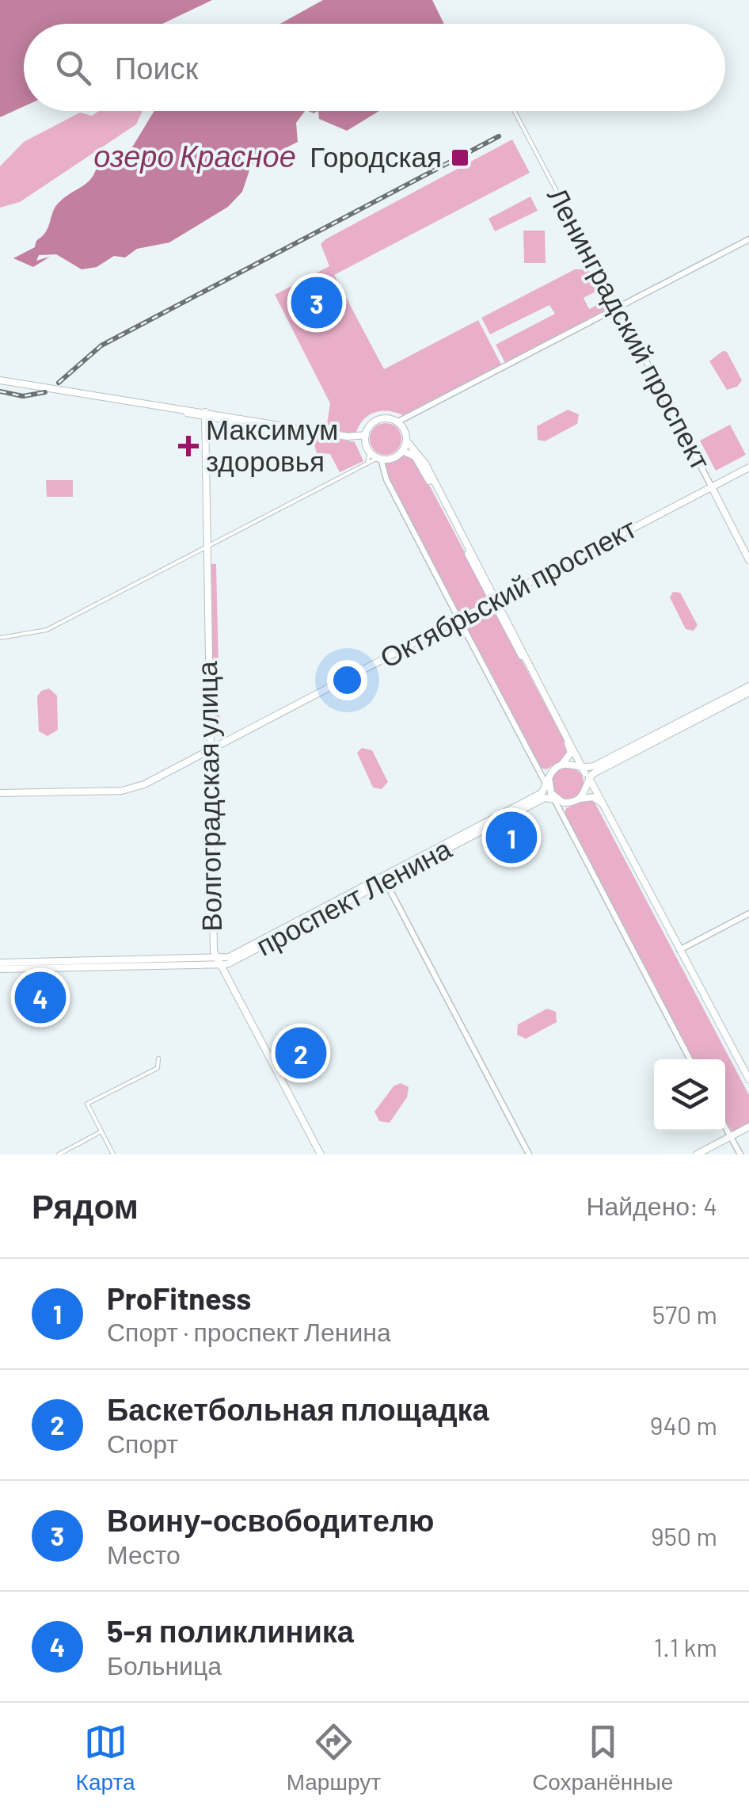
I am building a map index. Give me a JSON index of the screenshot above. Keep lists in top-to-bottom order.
{
  "streets": {
    "main road": [
      "Ленинградский проспект",
      "Октябрьский проспект",
      "Волгоградская улица",
      "проспект Ленина"
    ]
  },
  "crossings": [
    ["Ленинградский проспект", "Октябрьский проспект"],
    ["Октябрьский проспект", "Волгоградская улица"],
    ["Волгоградская улица", "проспект Ленина"]
  ],
  "water": ["озеро Красное"],
  "places": {
    "transit": ["Городская"],
    "health": ["Максимум здоровья"]
  },
  "page": {
    "search": "Поиск",
    "pins": [
      "3",
      "1",
      "4",
      "2"
    ],
    "heading": ["Рядом", "Найдено: 4"],
    "list": [
      {
        "mark": "1",
        "name": "ProFitness",
        "note": "Спорт · проспект Ленина",
        "value": "570 m"
      },
      {
        "mark": "2",
        "name": "Баскетбольная площадка",
        "note": "Спорт",
        "value": "940 m"
      },
      {
        "mark": "3",
        "name": "Воину-освободителю",
        "note": "Место",
        "value": "950 m"
      },
      {
        "mark": "4",
        "name": "5-я поликлиника",
        "note": "Больница",
        "value": "1.1 km"
      }
    ],
    "nav": ["Карта", "Маршрут", "Сохранённые"]
  }
}
